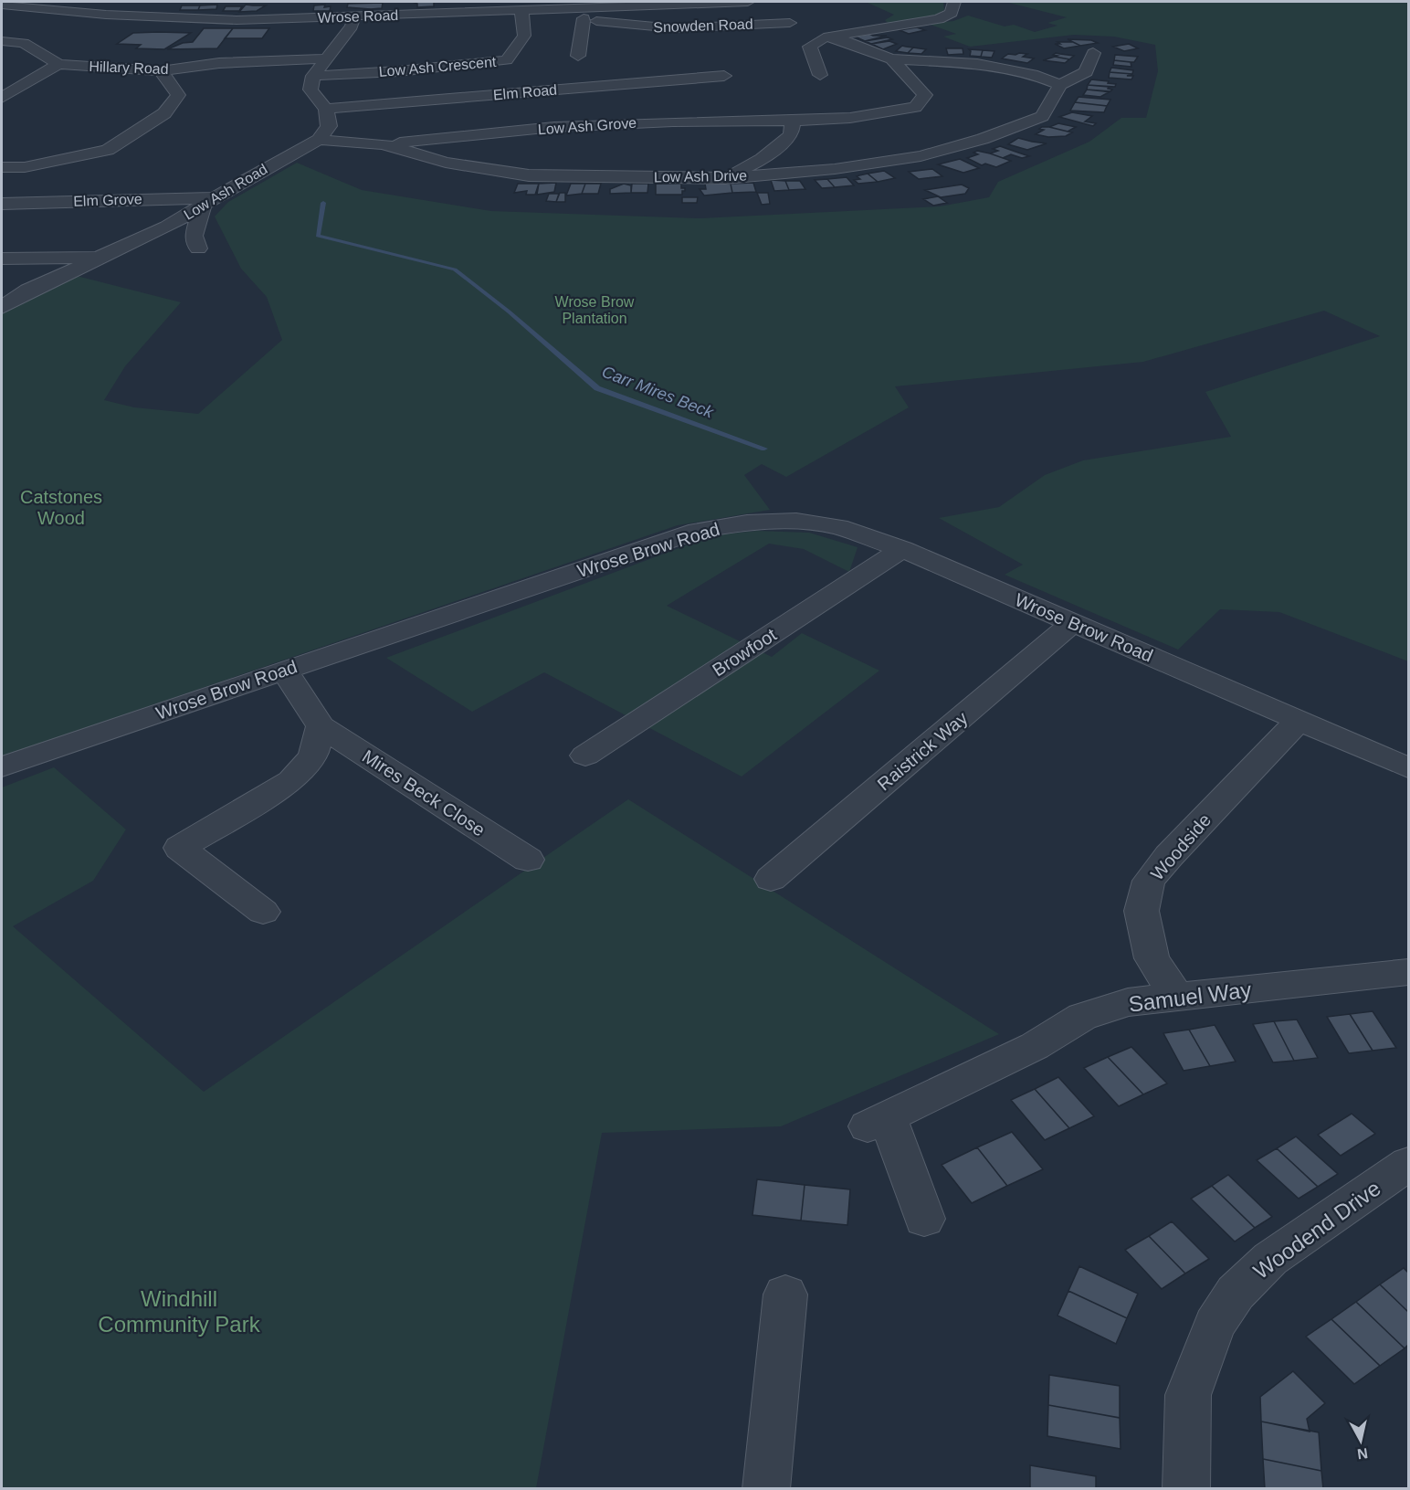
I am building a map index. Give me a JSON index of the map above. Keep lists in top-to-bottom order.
{
  "streets": {
    "street": [
      "Wrose Road",
      "Snowden Road",
      "Low Ash Crescent",
      "Hillary Road",
      "Elm Road",
      "Low Ash Grove",
      "Low Ash Drive",
      "Low Ash Road",
      "Elm Grove",
      "Wrose Brow Road",
      "Browfoot",
      "Raistrick Way",
      "Mires Beck Close",
      "Woodside",
      "Samuel Way",
      "Woodend Drive"
    ]
  },
  "crossings": [
    ["Wrose Road", "Snowden Road"],
    ["Wrose Road", "Low Ash Crescent"],
    ["Low Ash Grove", "Low Ash Drive"],
    ["Low Ash Drive", "Low Ash Road"],
    ["Low Ash Road", "Elm Grove"],
    ["Wrose Brow Road", "Browfoot"],
    ["Wrose Brow Road", "Raistrick Way"],
    ["Wrose Brow Road", "Mires Beck Close"],
    ["Wrose Brow Road", "Woodside"],
    ["Woodside", "Samuel Way"]
  ],
  "water": ["Carr Mires Beck"],
  "parks": ["Wrose Brow Plantation", "Catstones Wood", "Windhill Community Park"],
  "north": "bottom"
}
